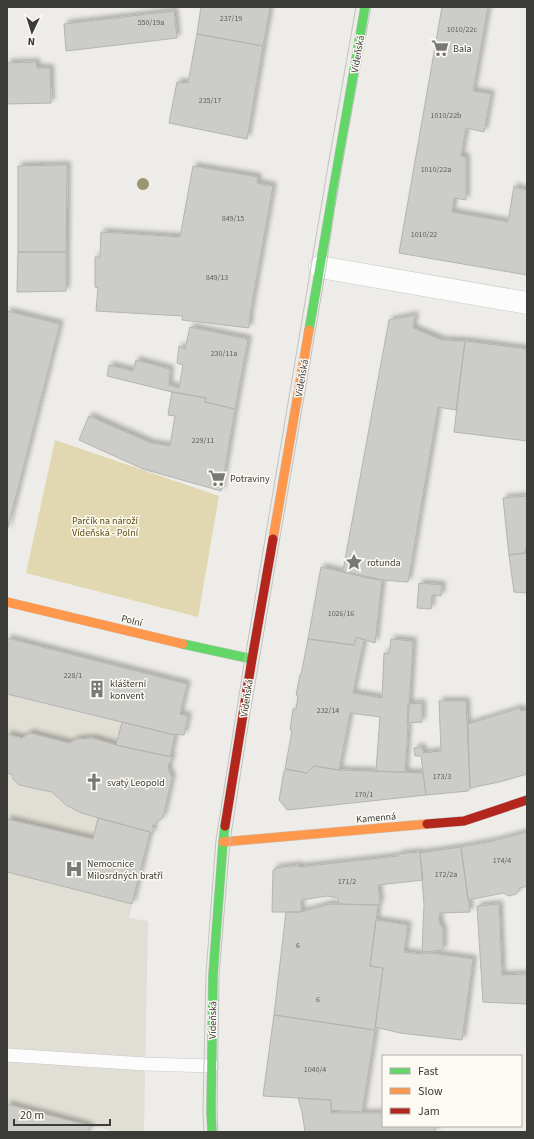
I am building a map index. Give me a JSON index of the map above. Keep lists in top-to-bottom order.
{
  "streets": {
    "main road": ["Vídeňská", "Polní", "Kamenná"]
  },
  "crossings": [
    ["Vídeňská", "Polní"],
    ["Vídeňská", "Kamenná"]
  ],
  "parks": ["Parčík na nároží Vídeňská - Polní"],
  "places": {
    "supermarket": ["Bala", "Potraviny"],
    "place": ["rotunda"],
    "building": ["klášterní konvent"],
    "church": ["svatý Leopold"],
    "hospital": ["Nemocnice Milosrdných bratří"]
  },
  "house_numbers": [
    "237/19",
    "550/19a",
    "1010/22c",
    "235/17",
    "1010/22b",
    "1010/22a",
    "849/15",
    "1010/22",
    "849/13",
    "230/11a",
    "229/11",
    "1026/16",
    "228/1",
    "232/14",
    "173/3",
    "170/1",
    "174/4",
    "172/2a",
    "171/2",
    "6",
    "6",
    "1040/4"
  ],
  "legend": ["Fast", "Slow", "Jam"],
  "scale_bar": "20 m",
  "north": "bottom"
}
